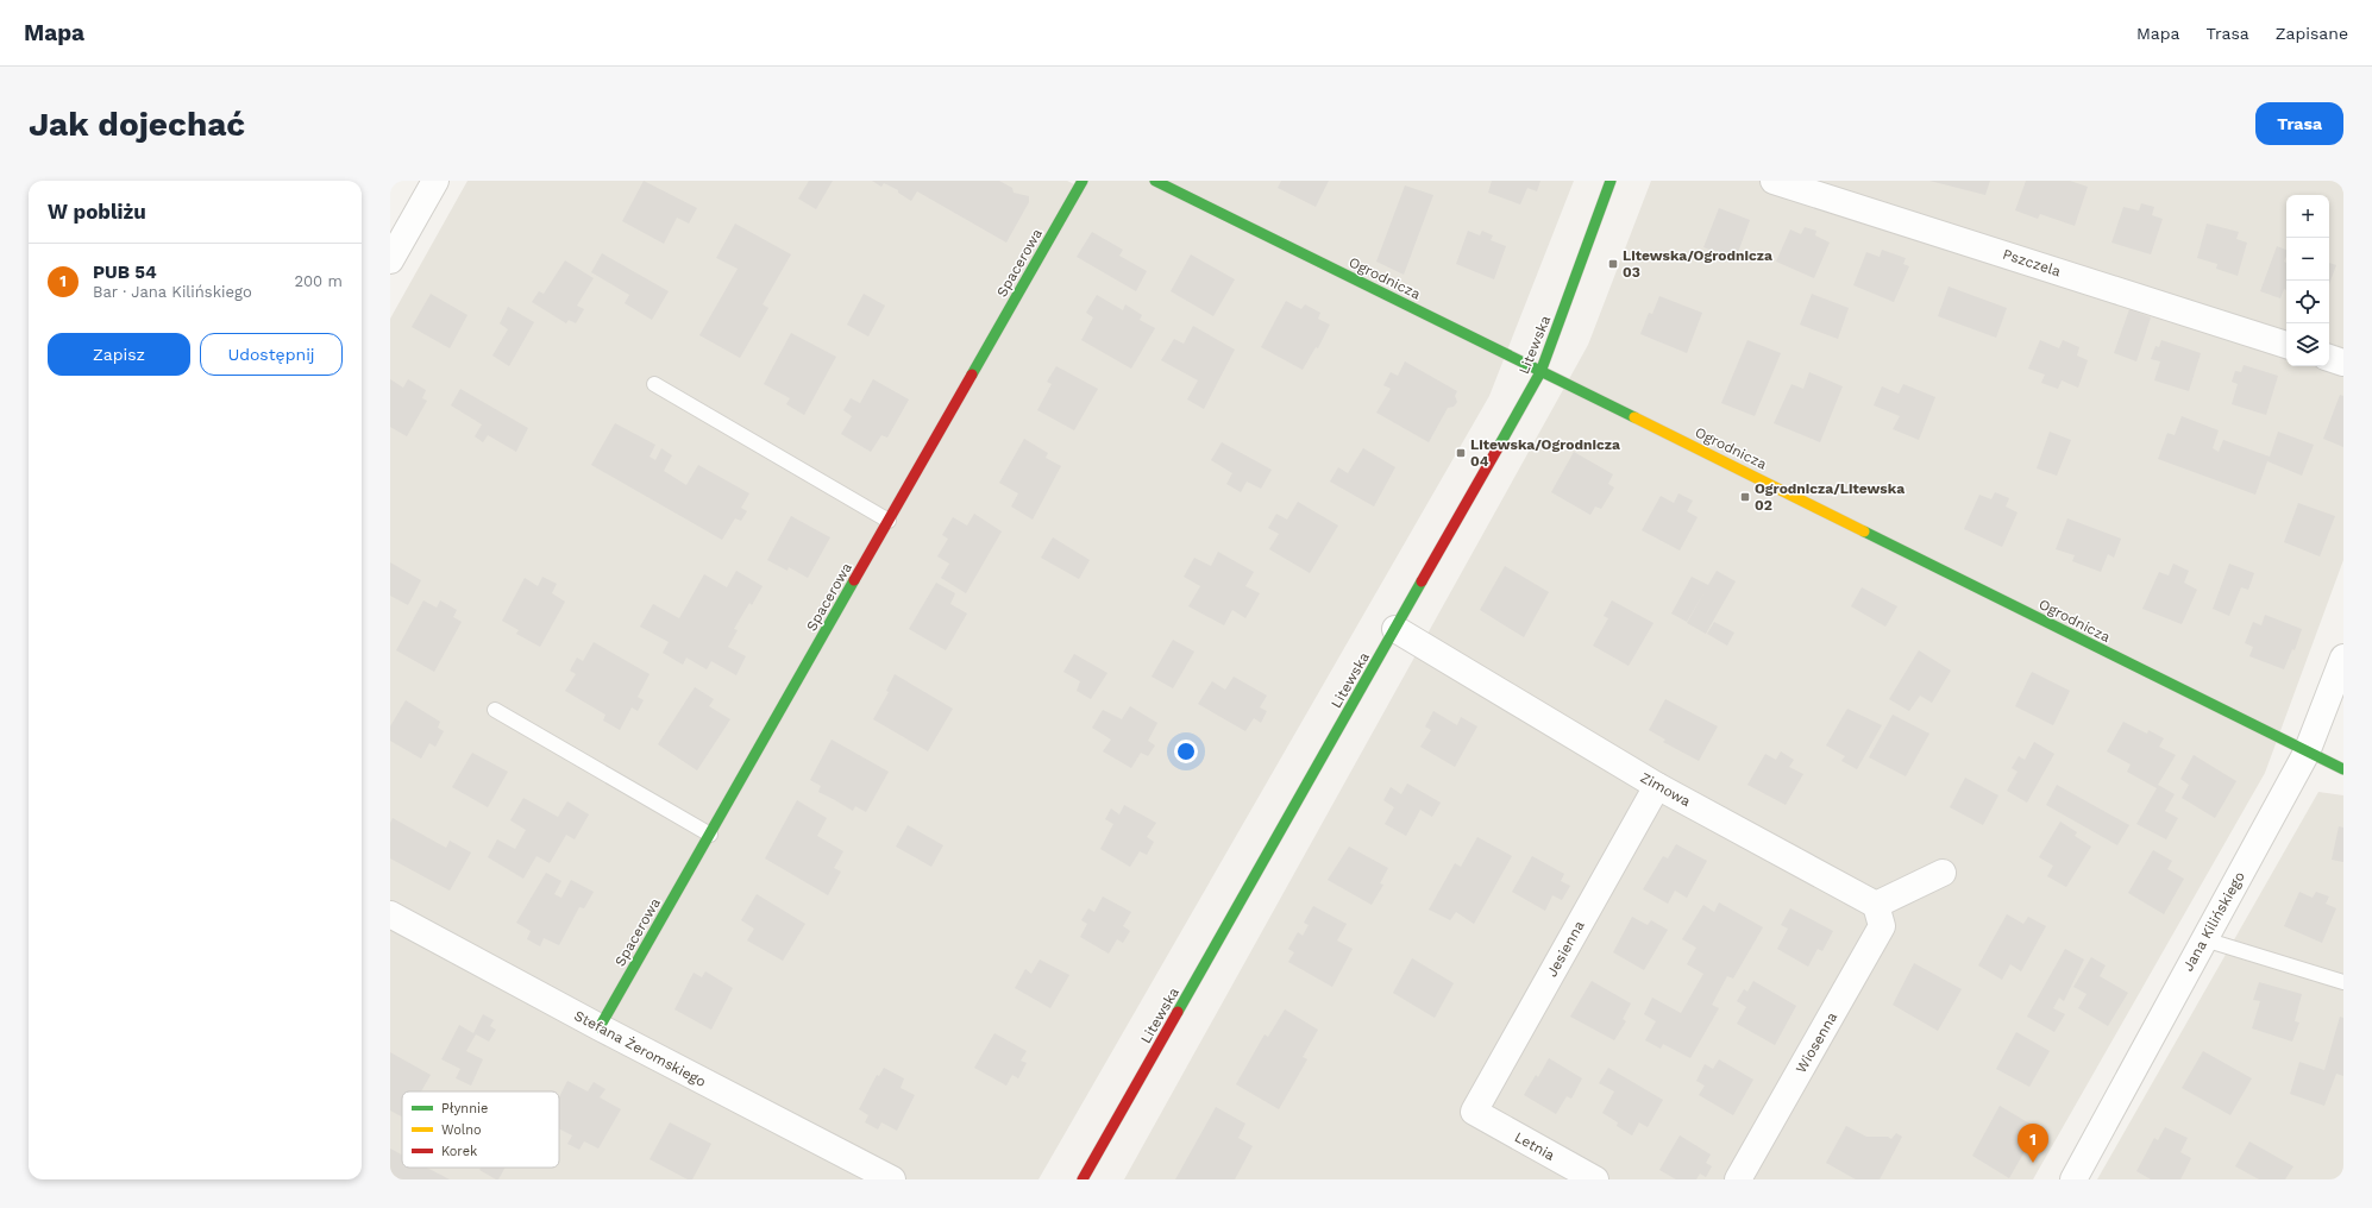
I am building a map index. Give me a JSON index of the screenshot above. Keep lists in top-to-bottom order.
{
  "streets": {
    "street": [
      "Spacerowa",
      "Pszczela",
      "Ogrodnicza",
      "Litewska",
      "Zimowa",
      "Jana Kilińskiego",
      "Jesienna",
      "Wiosenna",
      "Stefana Żeromskiego",
      "Letnia"
    ]
  },
  "crossings": [
    ["Spacerowa", "Stefana Żeromskiego"],
    ["Ogrodnicza", "Litewska"],
    ["Ogrodnicza", "Jana Kilińskiego"],
    ["Litewska", "Zimowa"],
    ["Zimowa", "Jesienna"],
    ["Zimowa", "Wiosenna"],
    ["Jesienna", "Letnia"]
  ],
  "places": {
    "transit": ["Litewska/Ogrodnicza 03", "Litewska/Ogrodnicza 04", "Ogrodnicza/Litewska 02"]
  },
  "legend": ["Płynnie", "Wolno", "Korek"],
  "page": {
    "header": "Mapa",
    "nav": ["Mapa", "Trasa", "Zapisane"],
    "buttons": [
      "Trasa",
      ["Zapisz", "Udostępnij"]
    ],
    "title": "Jak dojechać",
    "heading": "W pobliżu",
    "map_buttons": ["+", "−"],
    "list": [
      {
        "mark": "1",
        "name": "PUB 54",
        "note": "Bar · Jana Kilińskiego",
        "value": "200 m"
      }
    ],
    "pins": "1"
  }
}
